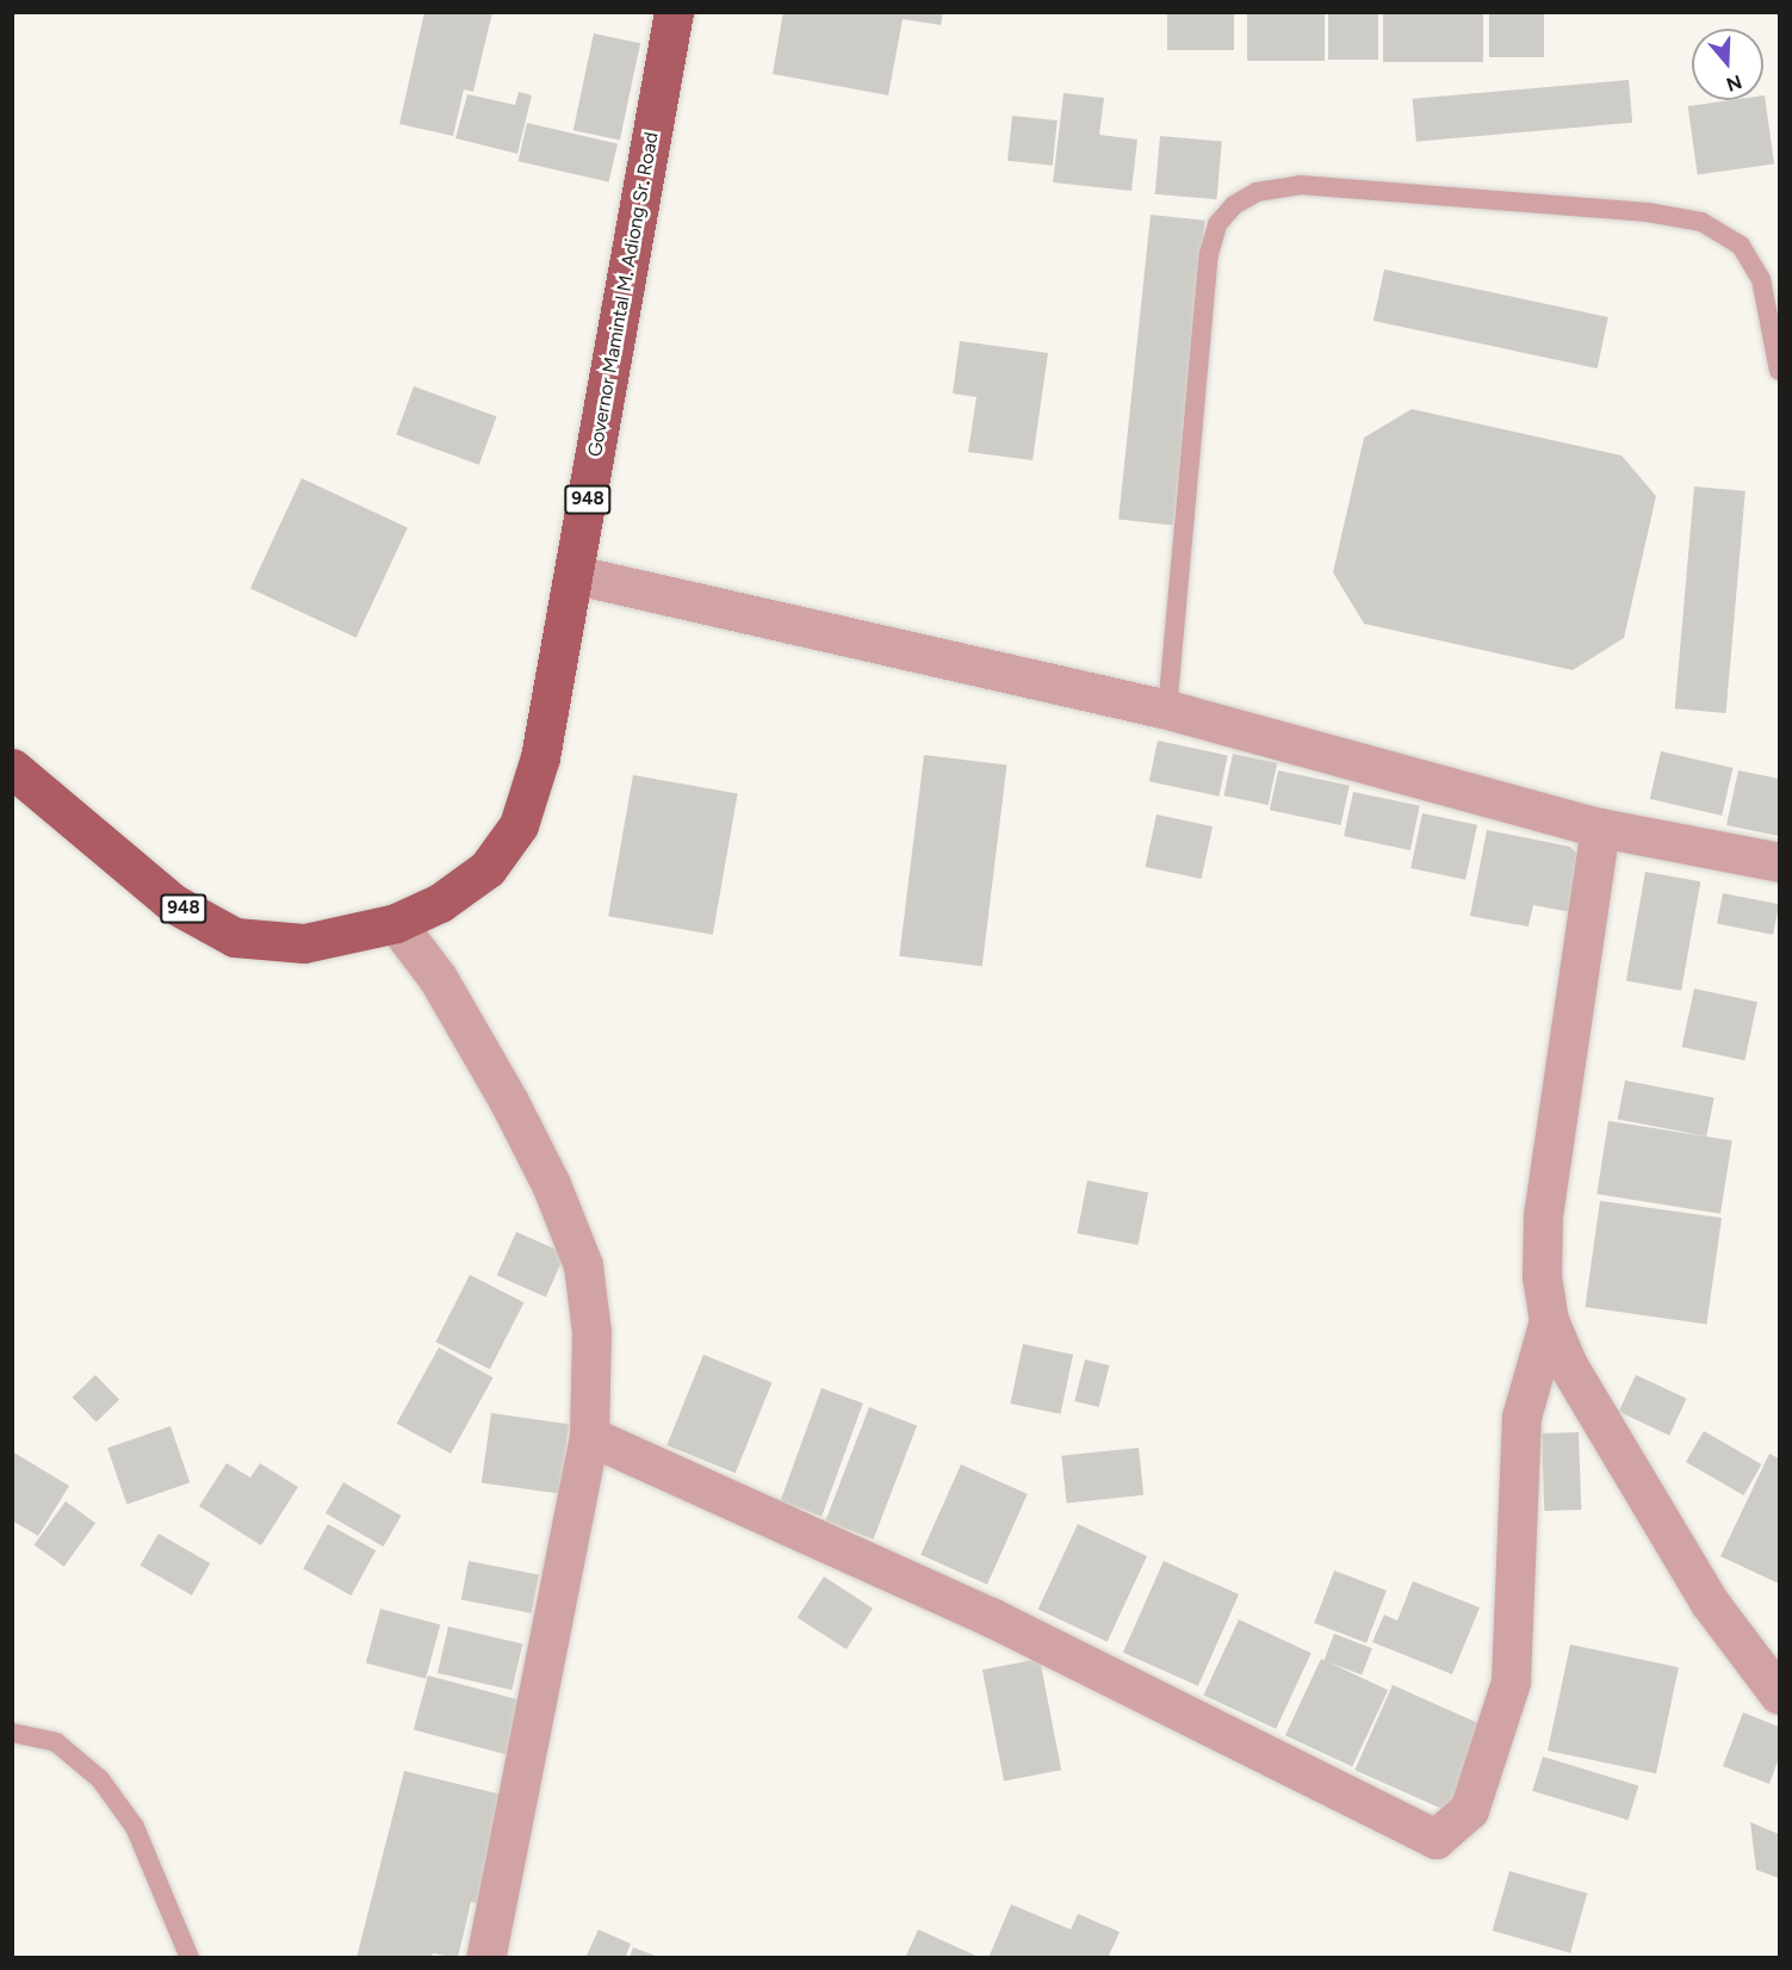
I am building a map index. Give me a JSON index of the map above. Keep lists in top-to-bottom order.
{
  "streets": {
    "main road": ["Governor Mamintal M. Adiong Sr. Road", "948"]
  },
  "north": "bottom"
}
